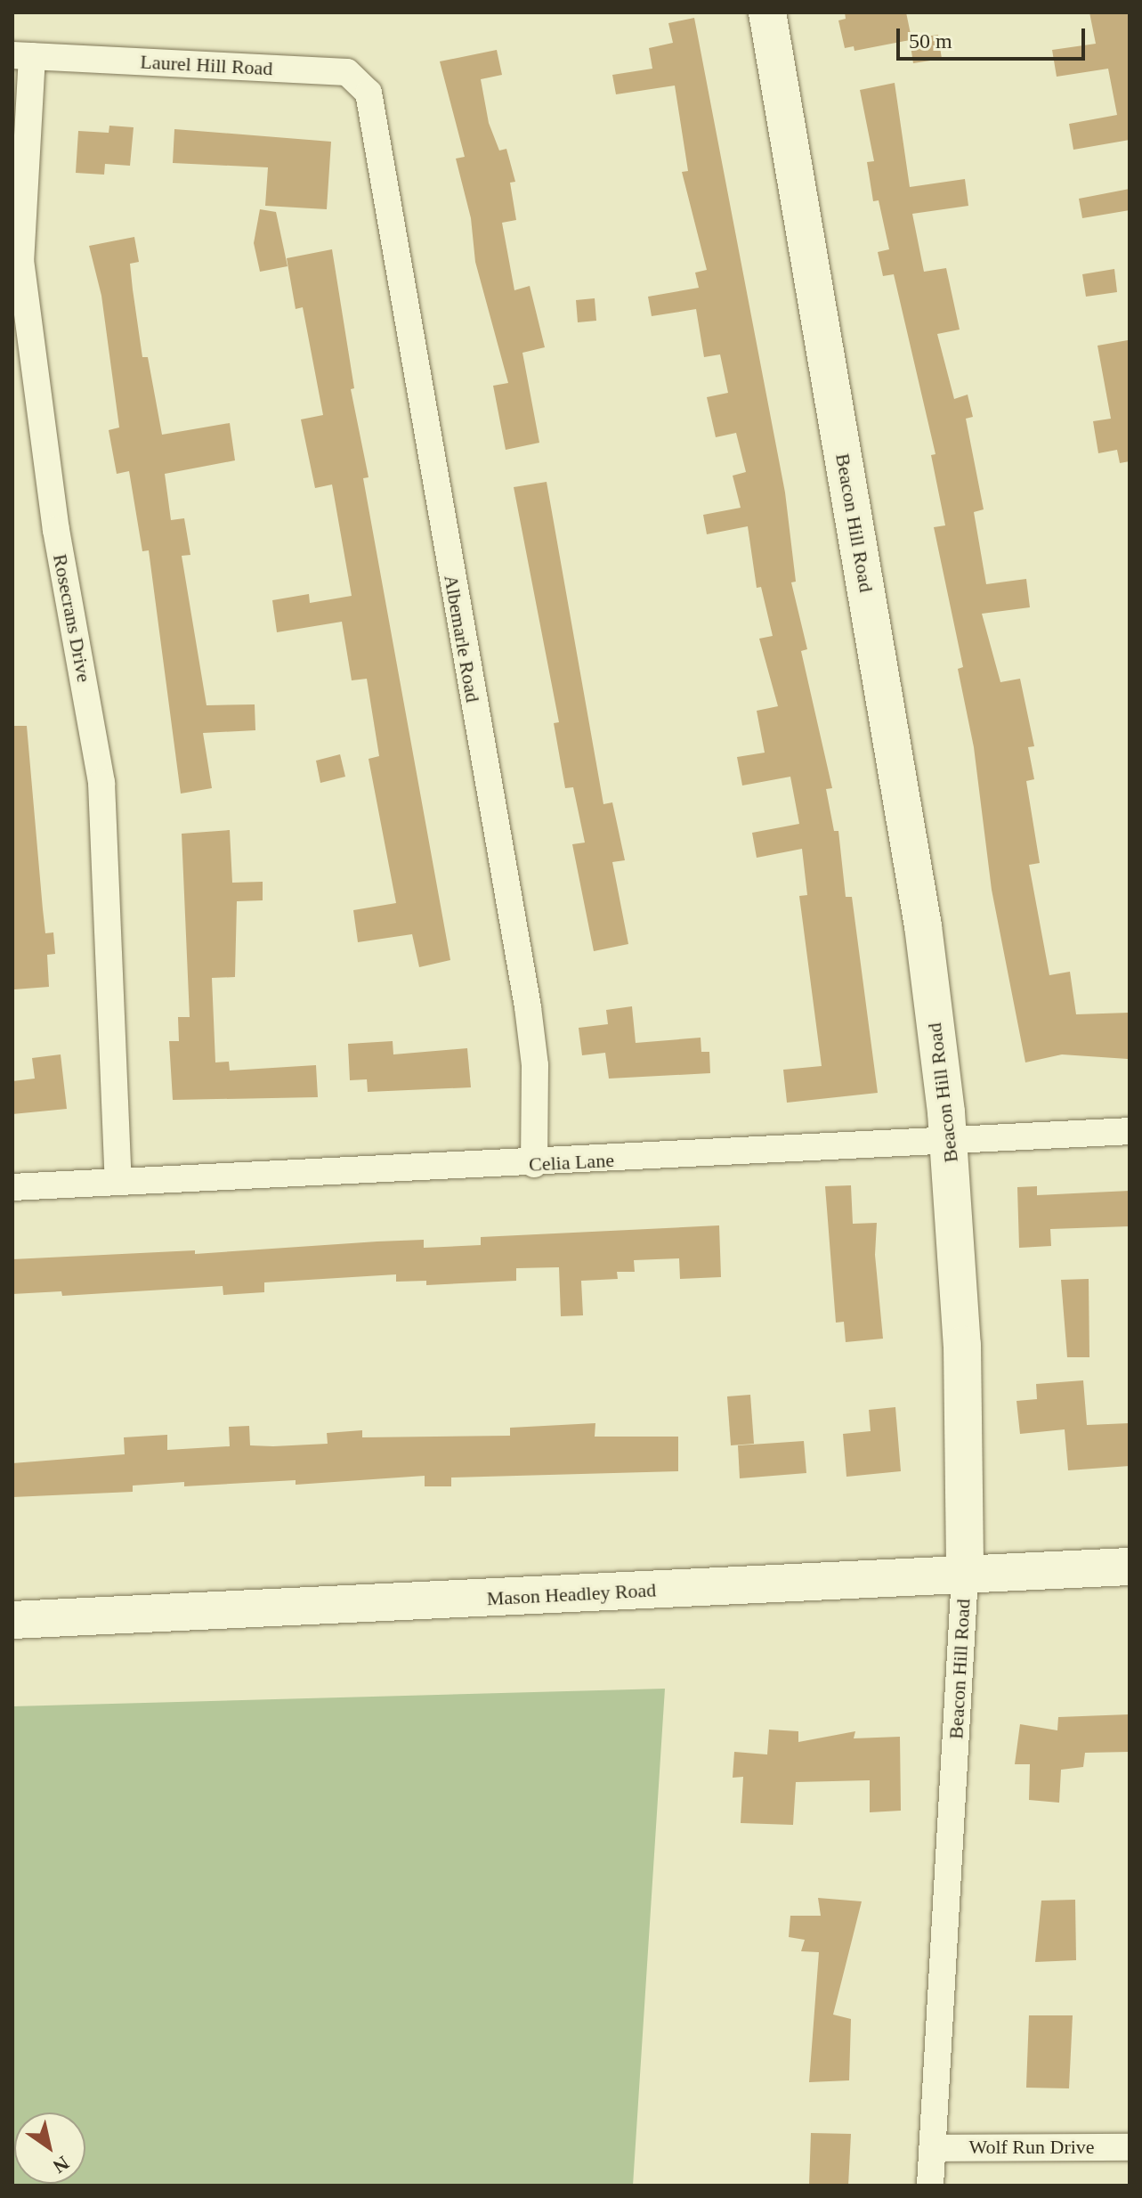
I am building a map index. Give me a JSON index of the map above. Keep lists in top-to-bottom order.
{
  "streets": {
    "street": [
      "Laurel Hill Road",
      "Beacon Hill Road",
      "Rosecrans Drive",
      "Albemarle Road",
      "Celia Lane",
      "Mason Headley Road",
      "Wolf Run Drive"
    ]
  },
  "crossings": [
    ["Laurel Hill Road", "Rosecrans Drive"],
    ["Laurel Hill Road", "Albemarle Road"],
    ["Beacon Hill Road", "Celia Lane"],
    ["Beacon Hill Road", "Mason Headley Road"],
    ["Beacon Hill Road", "Wolf Run Drive"],
    ["Rosecrans Drive", "Celia Lane"],
    ["Albemarle Road", "Celia Lane"]
  ],
  "scale_bar": "50 m",
  "north": "bottom right"
}
